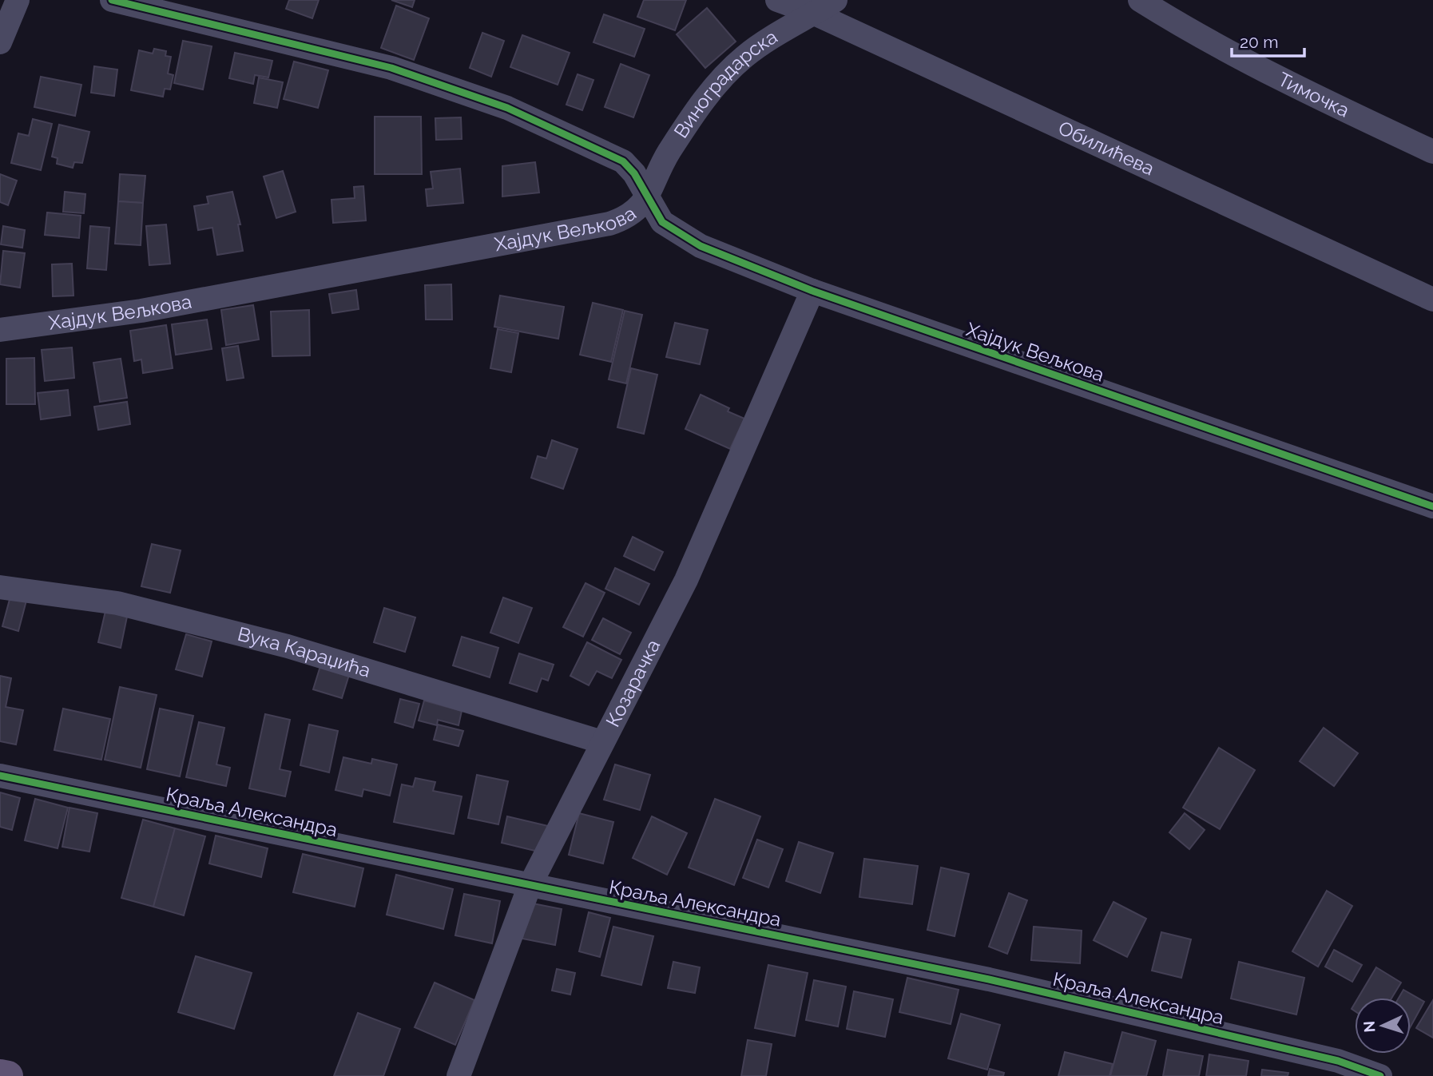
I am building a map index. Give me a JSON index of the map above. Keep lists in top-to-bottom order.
{
  "streets": {
    "street": [
      "Виноградарска",
      "Тимочка",
      "Обилићева",
      "Хајдук Вељкова",
      "Вука Караџића",
      "Козарачка",
      "Краља Александра"
    ]
  },
  "crossings": [
    ["Виноградарска", "Обилићева"],
    ["Виноградарска", "Хајдук Вељкова"],
    ["Хајдук Вељкова", "Козарачка"],
    ["Вука Караџића", "Козарачка"],
    ["Козарачка", "Краља Александра"]
  ],
  "scale_bar": "20 m",
  "north": "left"
}
